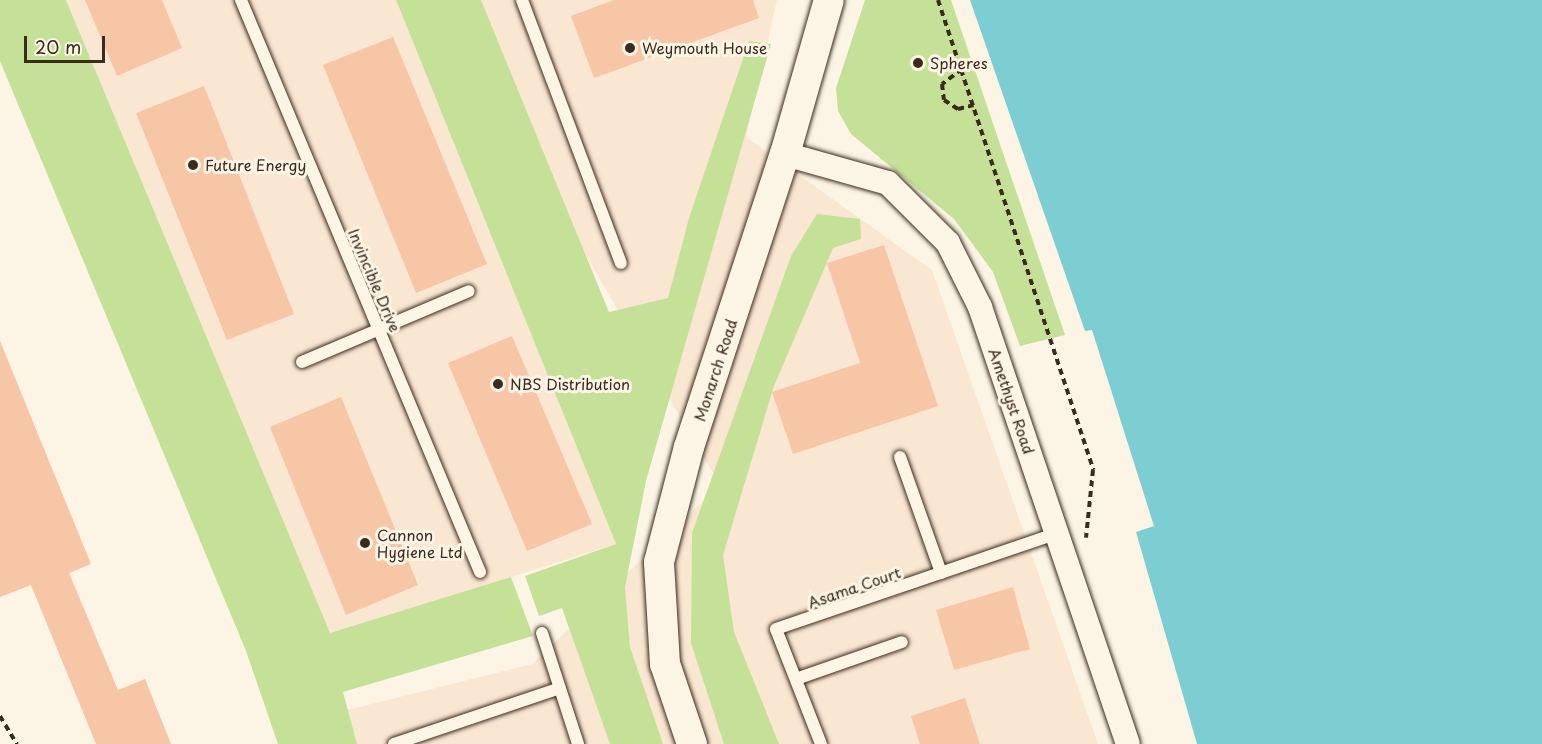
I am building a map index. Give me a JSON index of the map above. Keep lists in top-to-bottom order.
{
  "streets": {
    "street": ["Monarch Road", "Amethyst Road"],
    "lane": ["Invincible Drive", "Asama Court"]
  },
  "crossings": [
    ["Monarch Road", "Amethyst Road"],
    ["Amethyst Road", "Asama Court"]
  ],
  "places": [
    "Weymouth House",
    "Spheres",
    "Future Energy",
    "NBS Distribution",
    "Cannon Hygiene Ltd"
  ],
  "scale_bar": "20 m"
}
